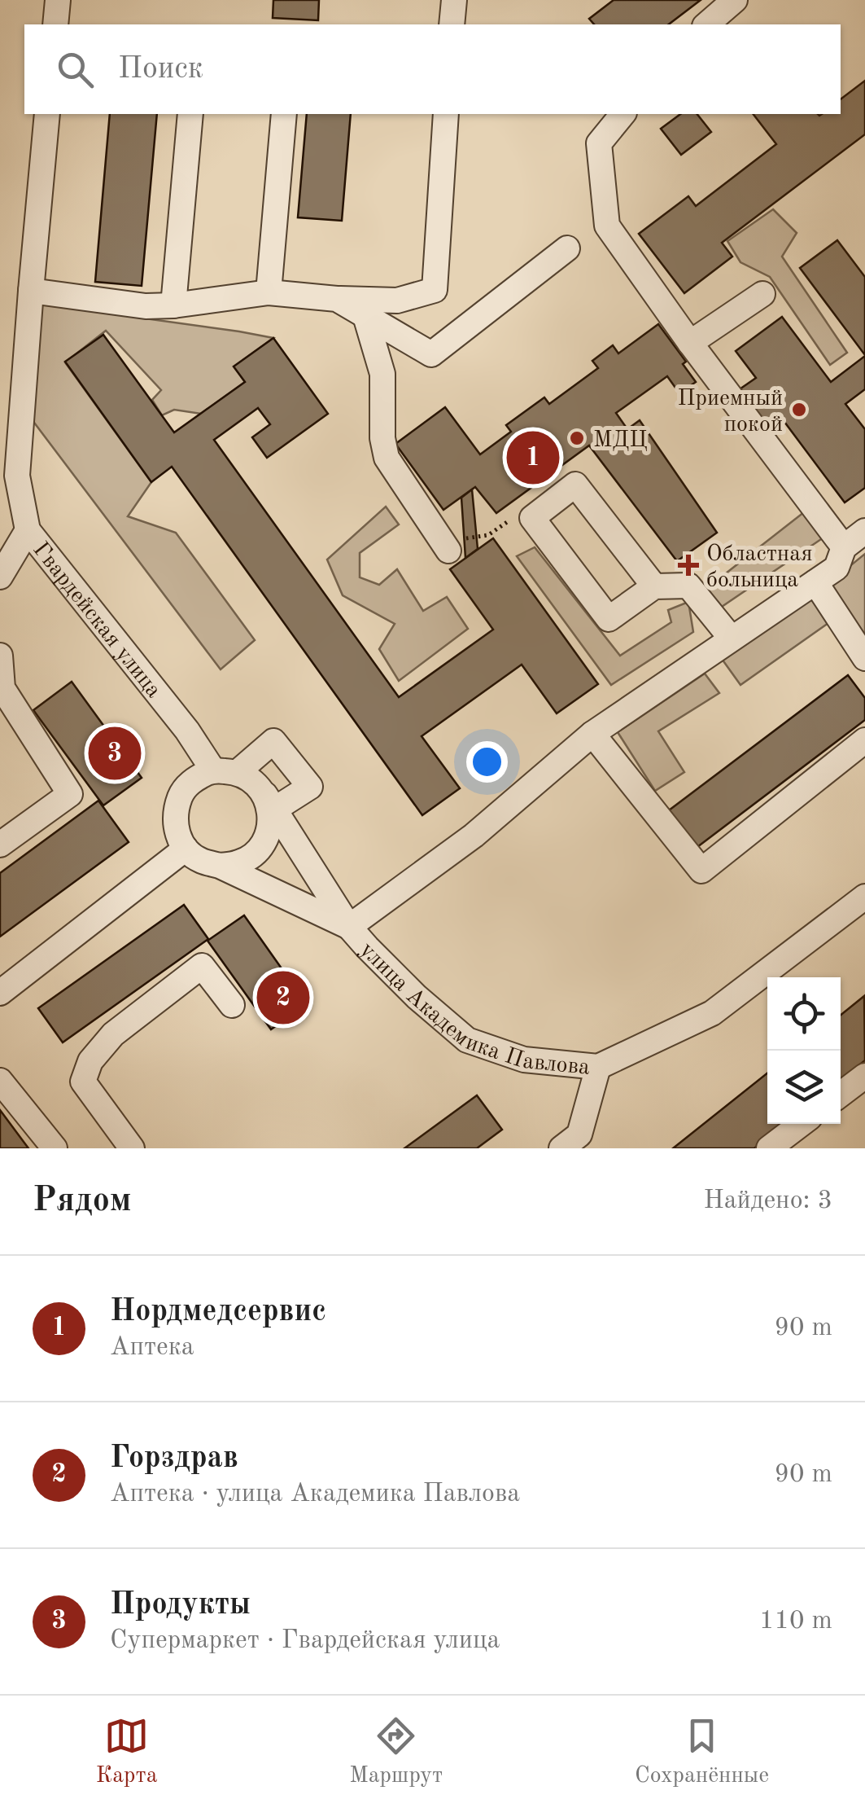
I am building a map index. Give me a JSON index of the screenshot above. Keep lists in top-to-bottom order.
{
  "streets": {
    "street": ["Гвардейская улица", "улица Академика Павлова"]
  },
  "crossings": [
    ["Гвардейская улица", "улица Академика Павлова"]
  ],
  "places": {
    "other": ["Приемный покой", "МДЦ"],
    "health": ["Областная больница"]
  },
  "page": {
    "search": "Поиск",
    "pins": ["1", "3", "2"],
    "heading": ["Рядом", "Найдено: 3"],
    "list": [
      {
        "mark": "1",
        "name": "Нордмедсервис",
        "note": "Аптека",
        "value": "90 m"
      },
      {
        "mark": "2",
        "name": "Горздрав",
        "note": "Аптека · улица Академика Павлова",
        "value": "90 m"
      },
      {
        "mark": "3",
        "name": "Продукты",
        "note": "Супермаркет · Гвардейская улица",
        "value": "110 m"
      }
    ],
    "nav": ["Карта", "Маршрут", "Сохранённые"]
  }
}
